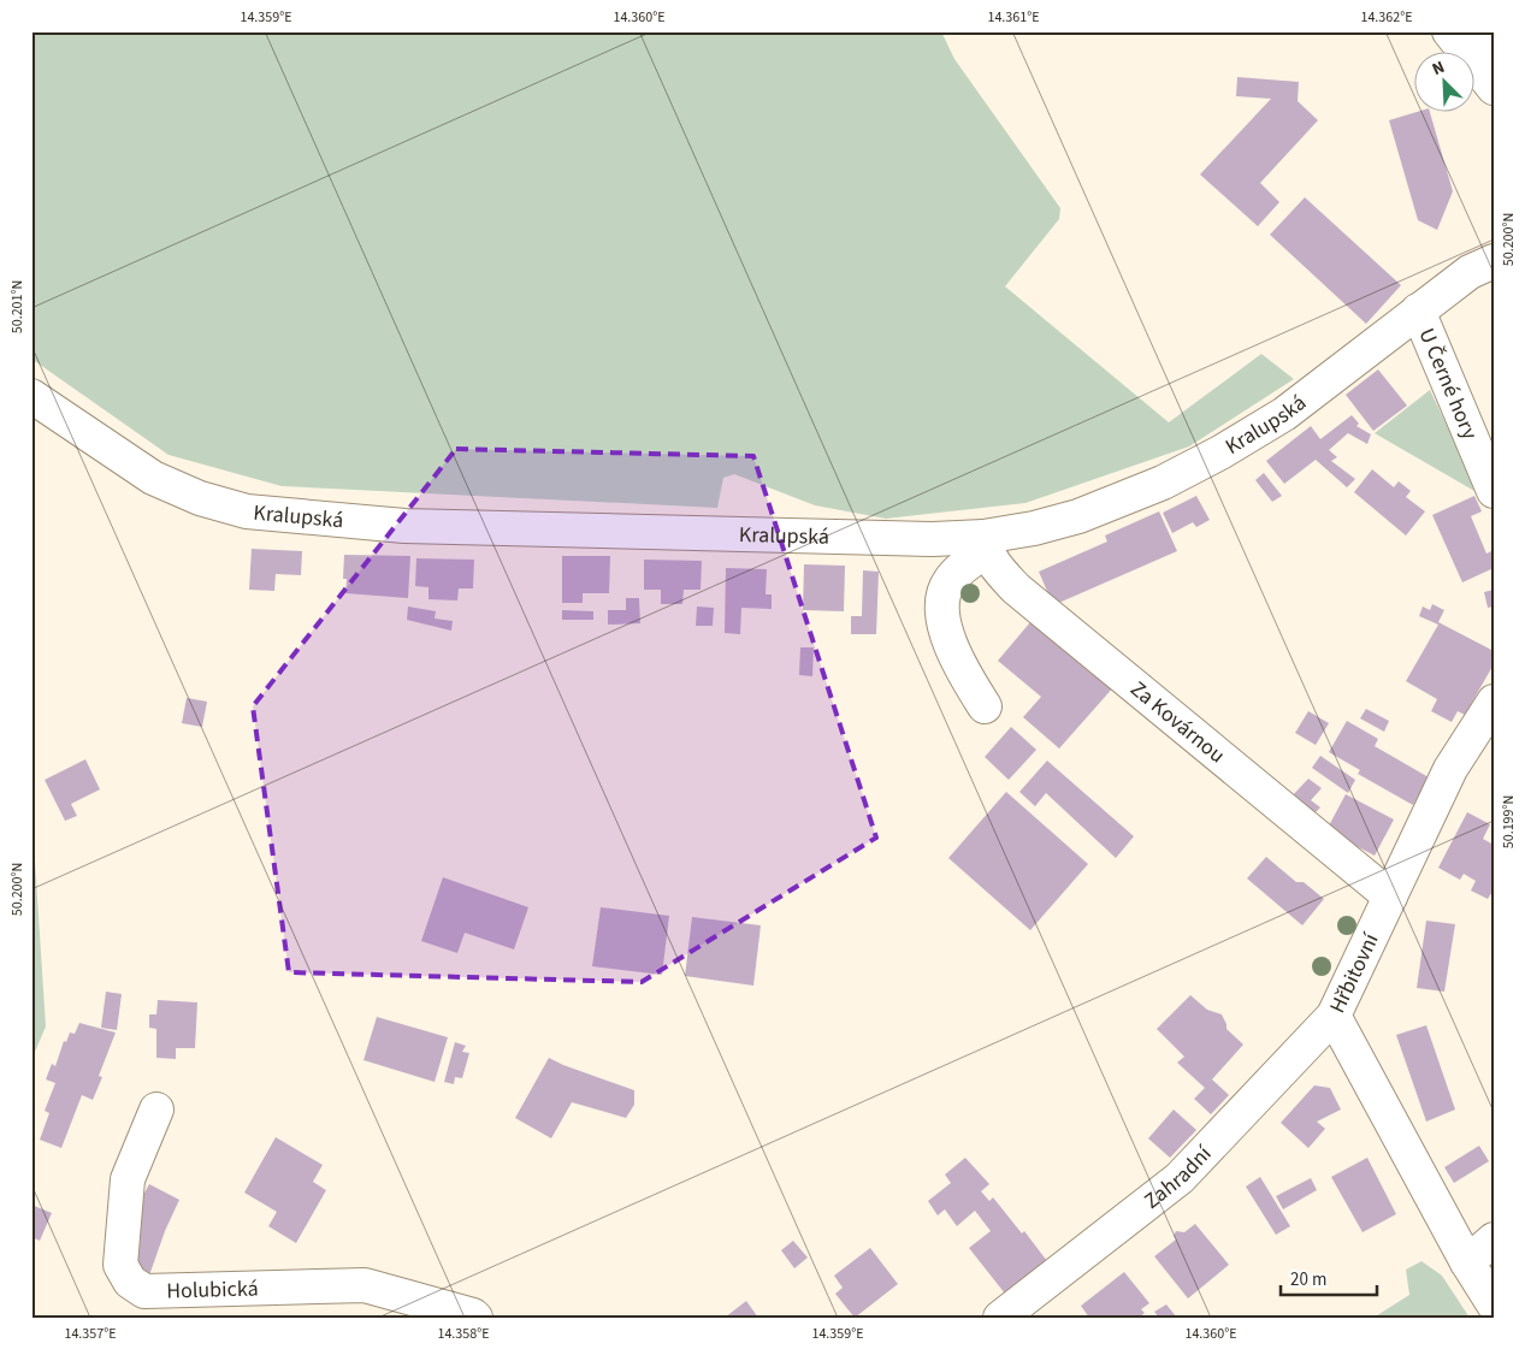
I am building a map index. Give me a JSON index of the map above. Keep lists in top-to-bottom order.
{
  "streets": {
    "street": [
      "U Černé hory",
      "Kralupská",
      "Za Kovárnou",
      "Hřbitovní",
      "Zahradní",
      "Holubická"
    ]
  },
  "crossings": [
    ["U Černé hory", "Kralupská"],
    ["Kralupská", "Za Kovárnou"],
    ["Za Kovárnou", "Hřbitovní"],
    ["Hřbitovní", "Zahradní"]
  ],
  "scale_bar": "20 m",
  "north": "top left",
  "coordinates": [
    "14.359°E",
    "14.360°E",
    "14.361°E",
    "14.362°E",
    "50.200°N",
    "50.201°N",
    "50.199°N",
    "14.357°E",
    "14.358°E"
  ]
}
